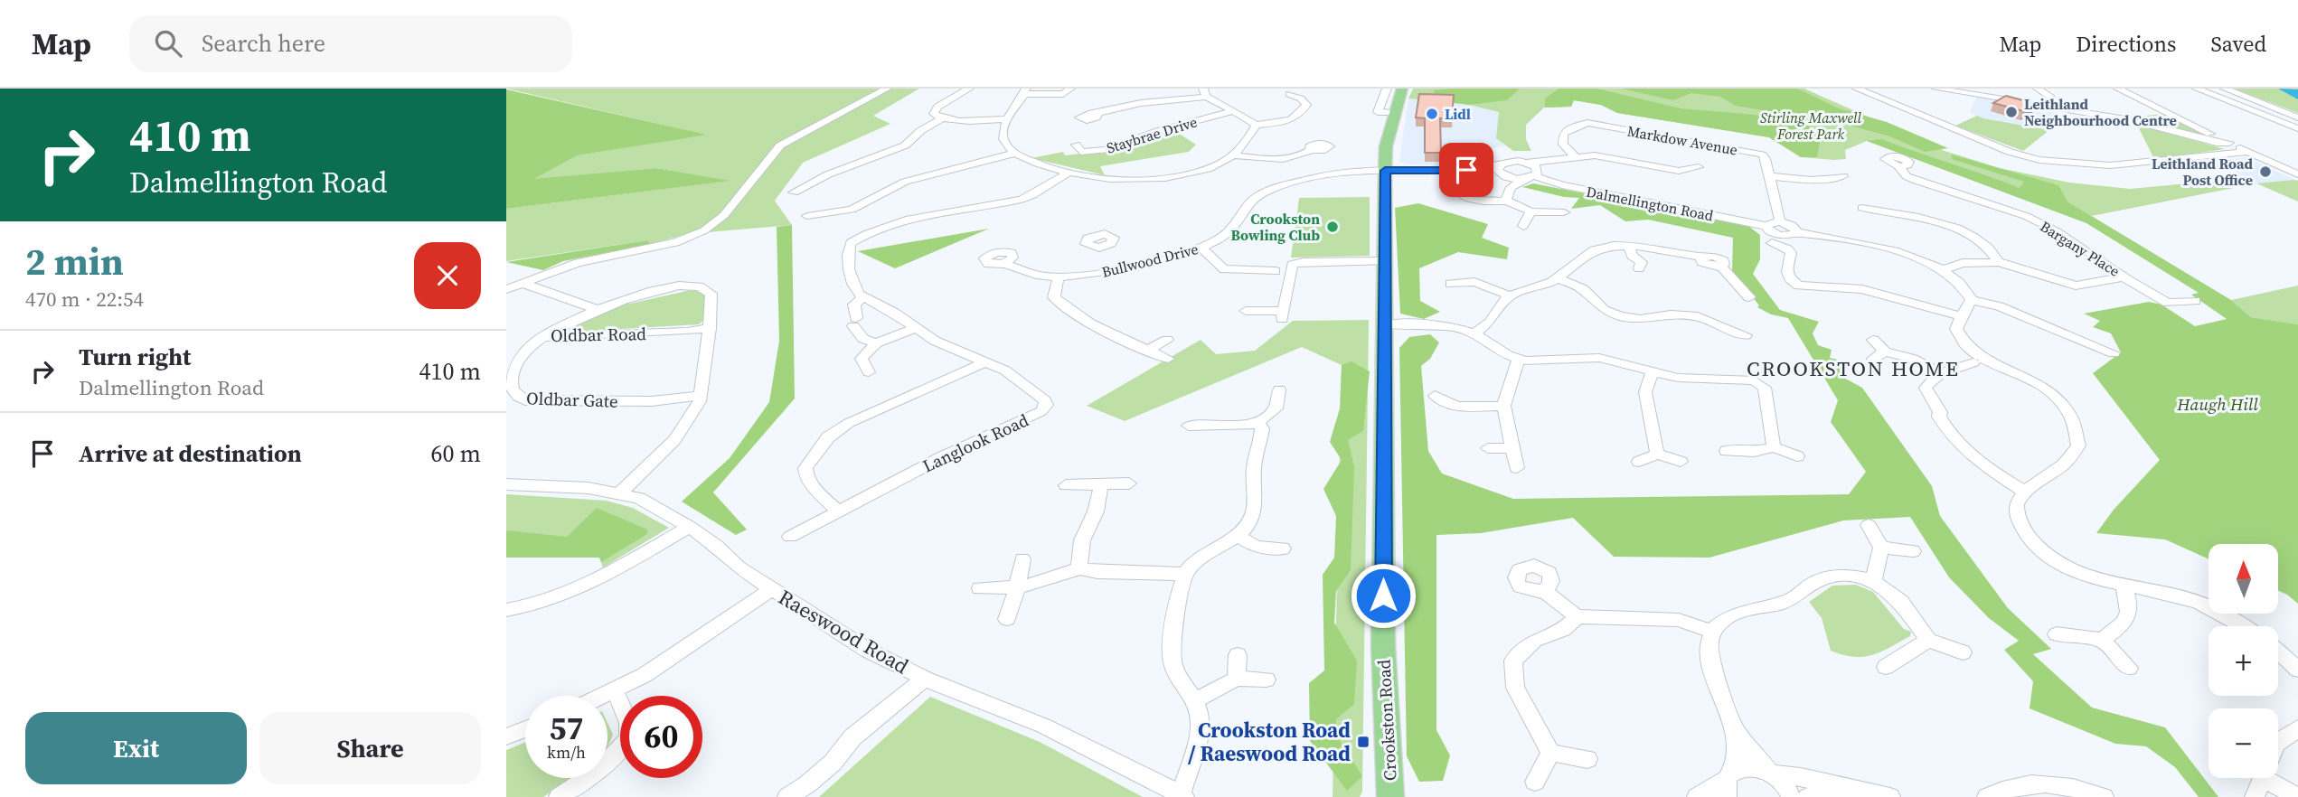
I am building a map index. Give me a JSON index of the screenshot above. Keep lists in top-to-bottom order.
{
  "streets": {
    "main road": ["Crookston Road"],
    "street": [
      "Staybrae Drive",
      "Markdow Avenue",
      "Dalmellington Road",
      "Bargany Place",
      "Bullwood Drive",
      "Oldbar Road",
      "Oldbar Gate",
      "Langlook Road",
      "Raeswood Road"
    ]
  },
  "crossings": [
    ["Markdow Avenue", "Dalmellington Road"],
    ["Dalmellington Road", "Bargany Place"],
    ["Dalmellington Road", "Bullwood Drive"],
    ["Dalmellington Road", "Crookston Road"],
    ["Bullwood Drive", "Crookston Road"],
    ["Oldbar Road", "Oldbar Gate"],
    ["Oldbar Road", "Raeswood Road"]
  ],
  "districts": ["CROOKSTON HOME"],
  "parks": ["Stirling Maxwell Forest Park", "Haugh Hill"],
  "places": {
    "other": [
      "Leithland Neighbourhood Centre",
      "Lidl",
      "Leithland Road Post Office",
      "Crookston Bowling Club"
    ],
    "transit": ["Crookston Road / Raeswood Road"]
  },
  "north": "top",
  "page": {
    "header": "Map",
    "search": "Search here",
    "nav": ["Map", "Directions", "Saved"],
    "turn": ["410 m", "Dalmellington Road"],
    "heading": ["2 min", "470 m · 22:54"],
    "list": [
      {
        "name": "Turn right",
        "note": "Dalmellington Road",
        "value": "410 m"
      },
      {
        "name": "Arrive at destination",
        "value": "60 m"
      }
    ],
    "map_buttons": ["+", "−"],
    "speed": "57 km/h",
    "limit": "60",
    "buttons": ["Exit", "Share"]
  }
}
